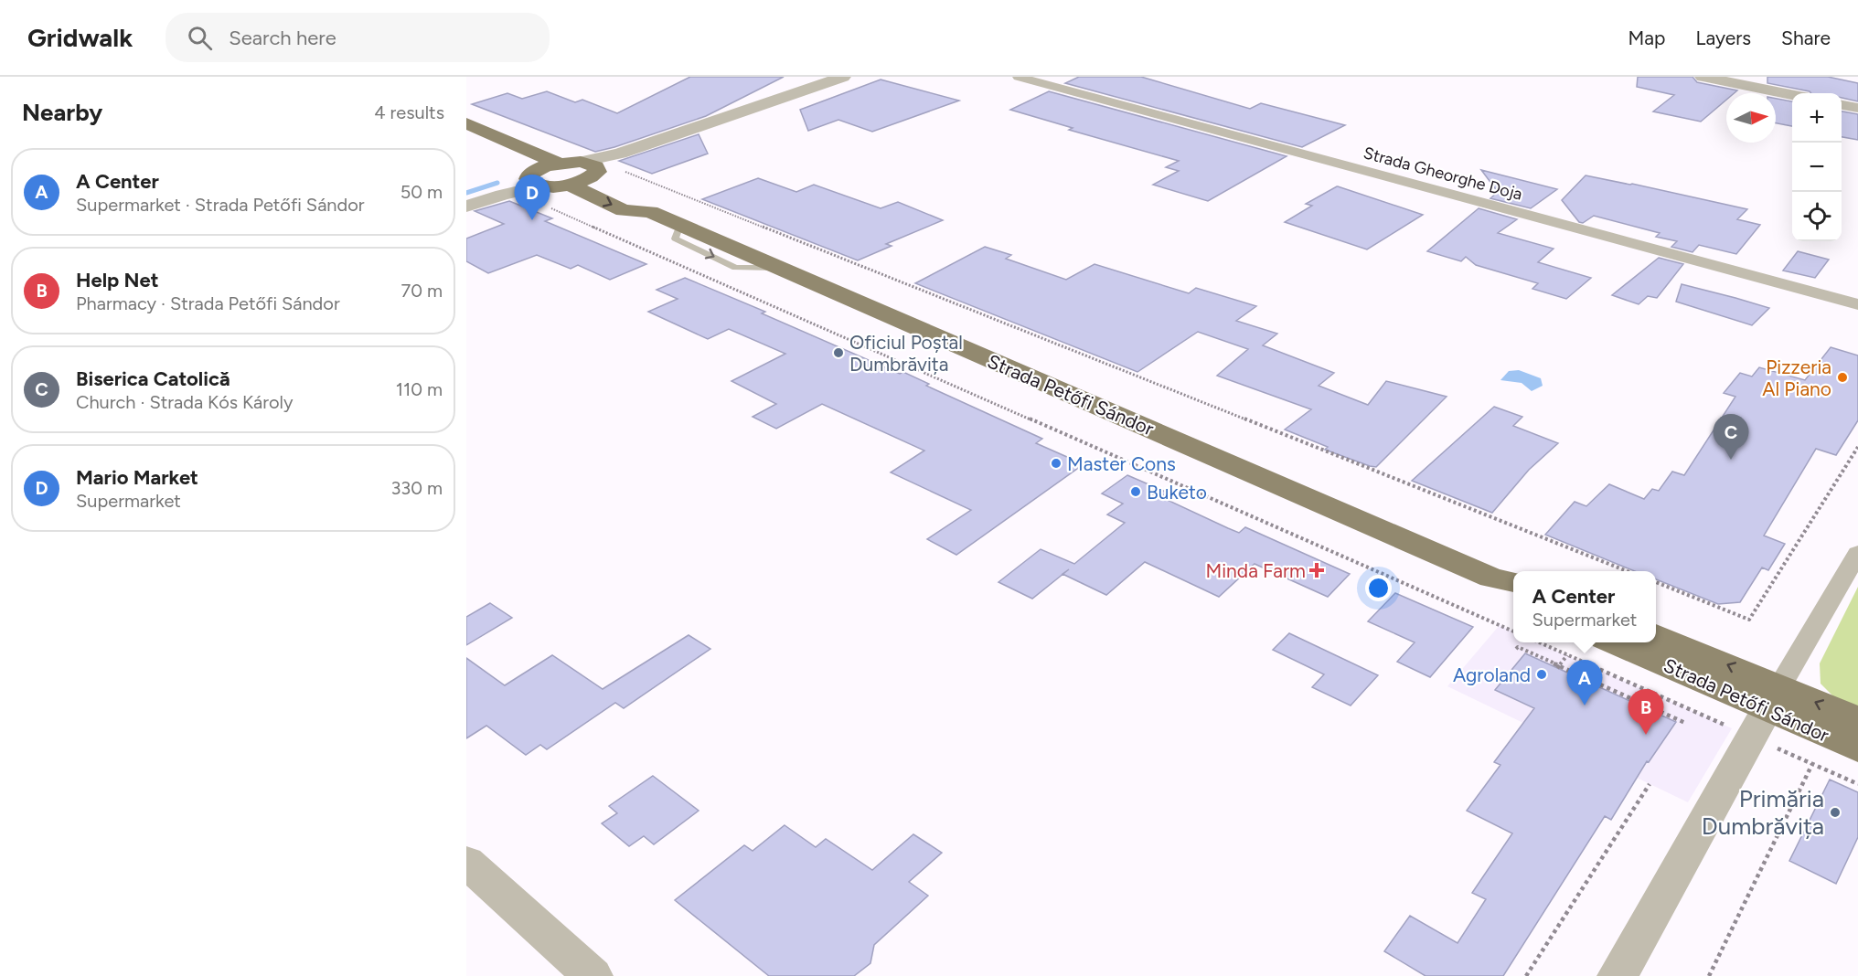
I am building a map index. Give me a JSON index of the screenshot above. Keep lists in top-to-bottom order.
{
  "streets": {
    "main road": ["Strada Petőfi Sándor"],
    "street": ["Strada Gheorghe Doja"]
  },
  "places": {
    "other": [
      "Oficiul Poștal Dumbrăvița",
      "Pizzeria Al Piano",
      "Master Cons",
      "Buketo",
      "Agroland",
      "Primăria Dumbrăvița"
    ],
    "health": ["Minda Farm"]
  },
  "north": "right",
  "page": {
    "header": "Gridwalk",
    "search": "Search here",
    "nav": ["Map", "Layers", "Share"],
    "heading": ["Nearby", "4 results"],
    "map_buttons": ["+", "−"],
    "list": [
      {
        "mark": "A",
        "name": "A Center",
        "note": "Supermarket · Strada Petőfi Sándor",
        "value": "50 m"
      },
      {
        "mark": "B",
        "name": "Help Net",
        "note": "Pharmacy · Strada Petőfi Sándor",
        "value": "70 m"
      },
      {
        "mark": "C",
        "name": "Biserica Catolică",
        "note": "Church · Strada Kós Károly",
        "value": "110 m"
      },
      {
        "mark": "D",
        "name": "Mario Market",
        "note": "Supermarket",
        "value": "330 m"
      }
    ],
    "pins": [
      "D",
      "C",
      "A",
      "B"
    ],
    "popup": ["A Center", "Supermarket"]
  }
}
